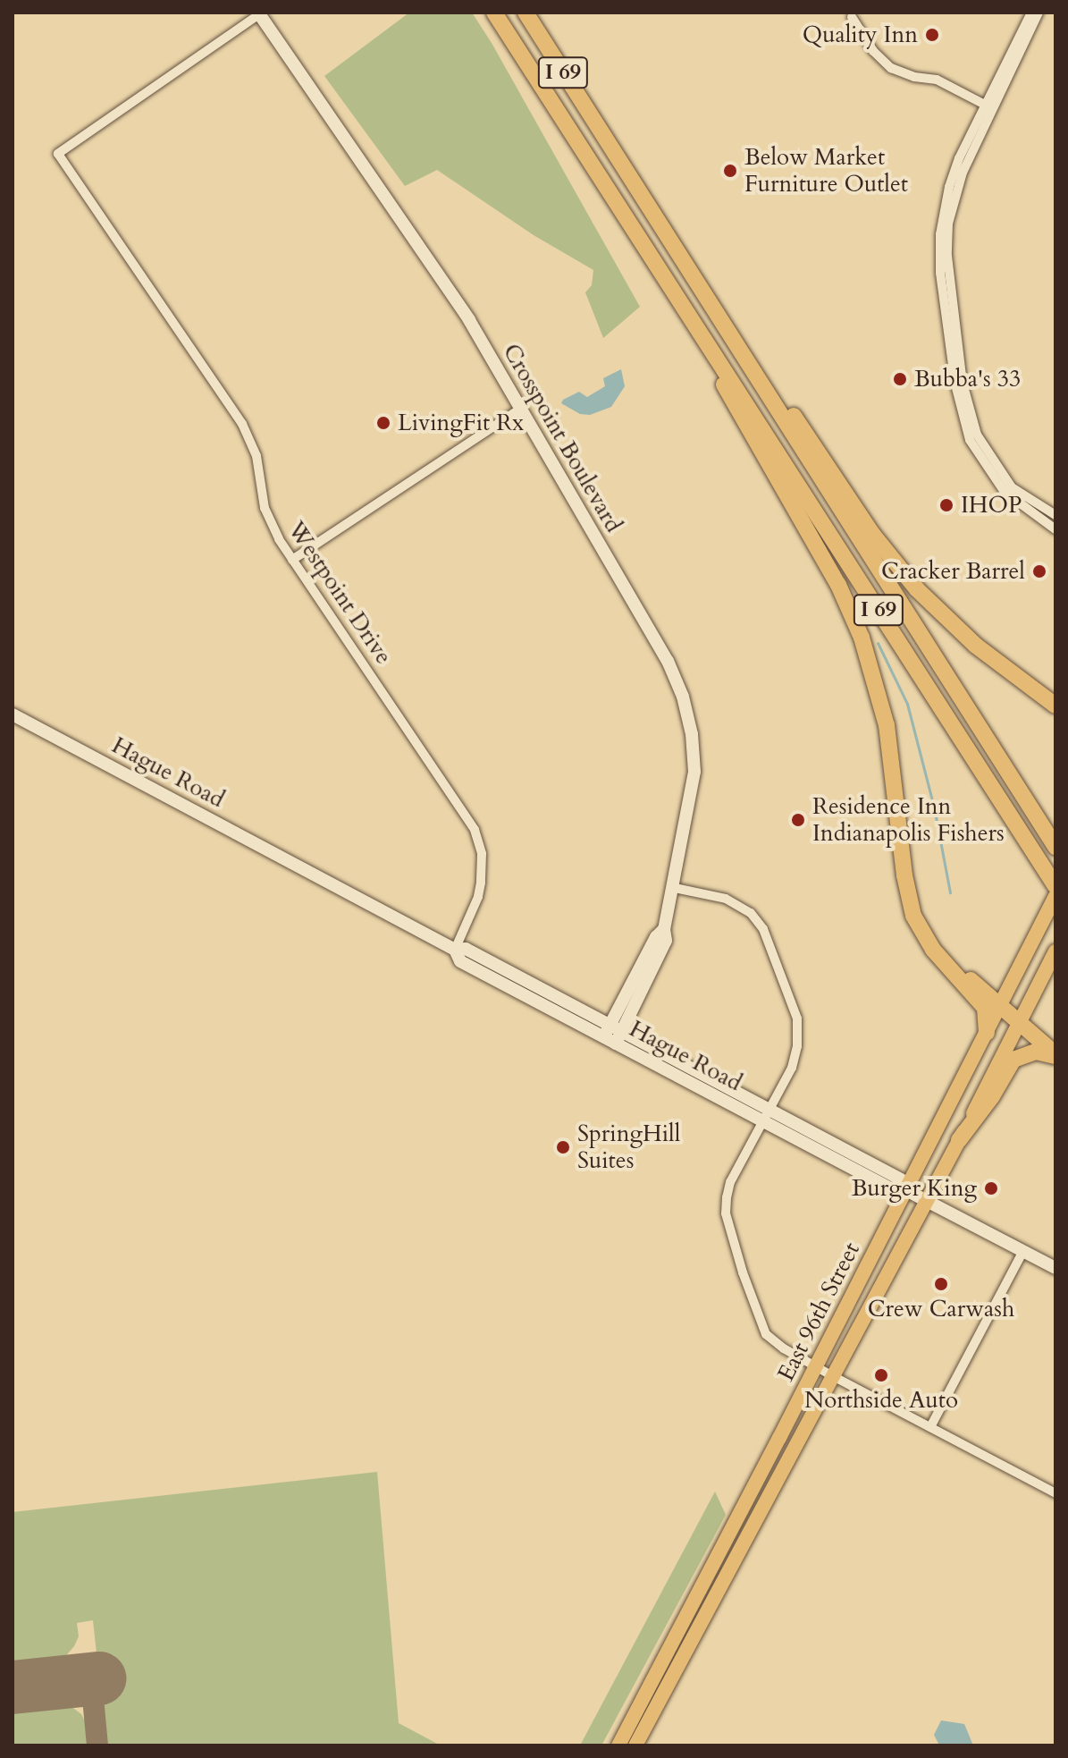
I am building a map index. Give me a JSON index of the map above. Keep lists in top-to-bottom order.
{
  "streets": {
    "highway": ["I 69"],
    "main road": ["East 96th Street"],
    "street": ["Crosspoint Boulevard", "Westpoint Drive", "Hague Road"]
  },
  "crossings": [
    ["Crosspoint Boulevard", "Westpoint Drive"],
    ["Crosspoint Boulevard", "Hague Road"],
    ["Westpoint Drive", "Hague Road"],
    ["Hague Road", "East 96th Street"]
  ],
  "places": [
    "Quality Inn",
    "Below Market Furniture Outlet",
    "Bubba's 33",
    "LivingFit Rx",
    "IHOP",
    "Cracker Barrel",
    "Residence Inn Indianapolis Fishers",
    "SpringHill Suites",
    "Burger King",
    "Crew Carwash",
    "Northside Auto"
  ]
}
